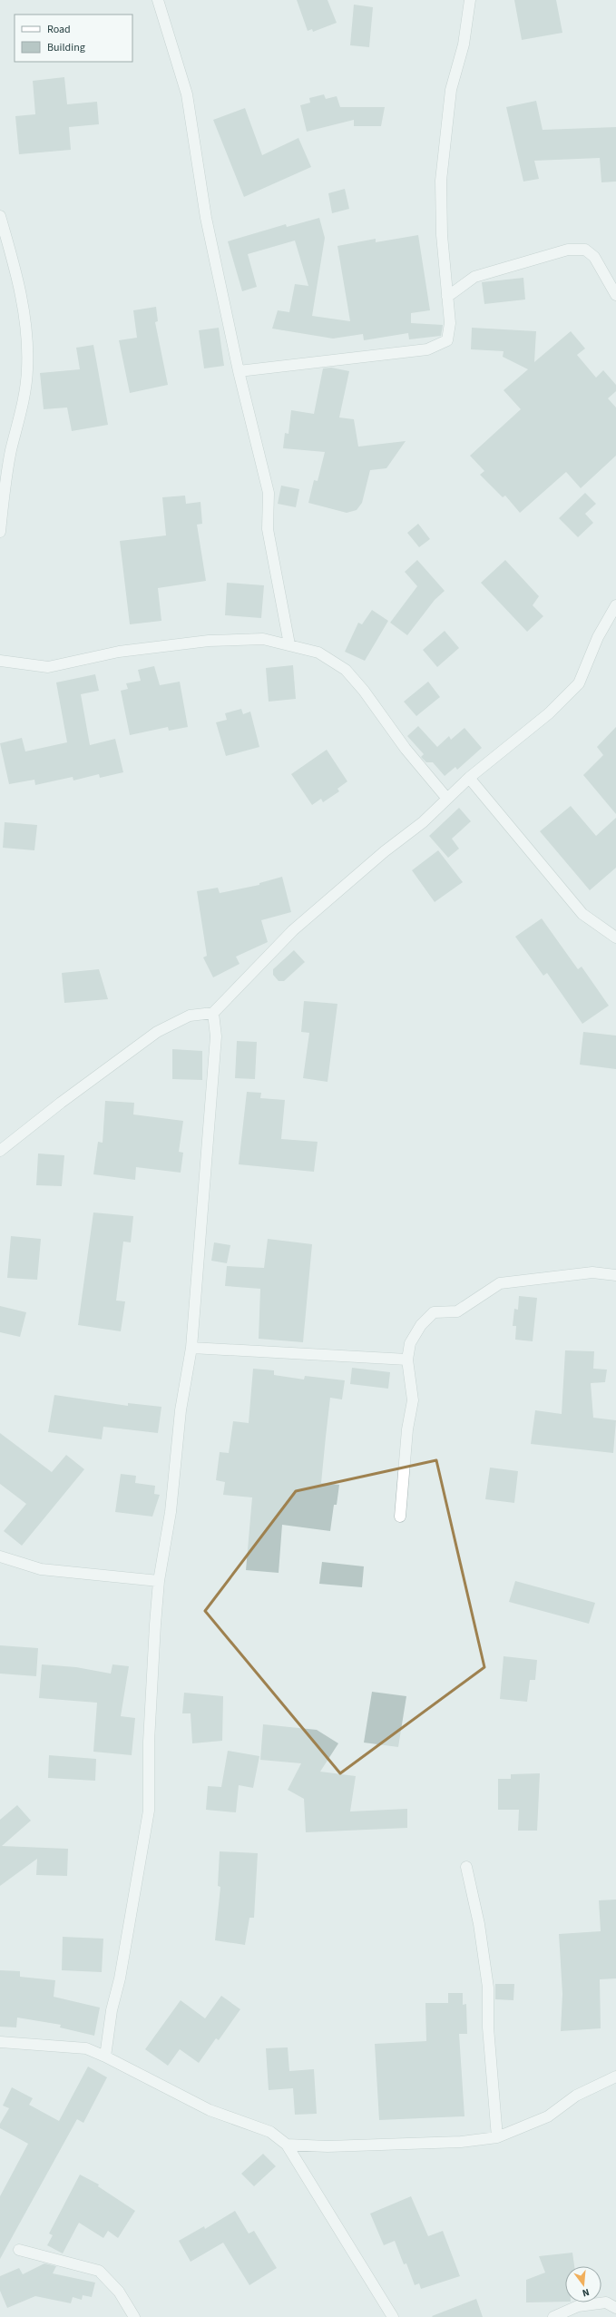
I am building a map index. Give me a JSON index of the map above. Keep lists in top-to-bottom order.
{
  "legend": ["Road", "Building"],
  "north": "bottom"
}
